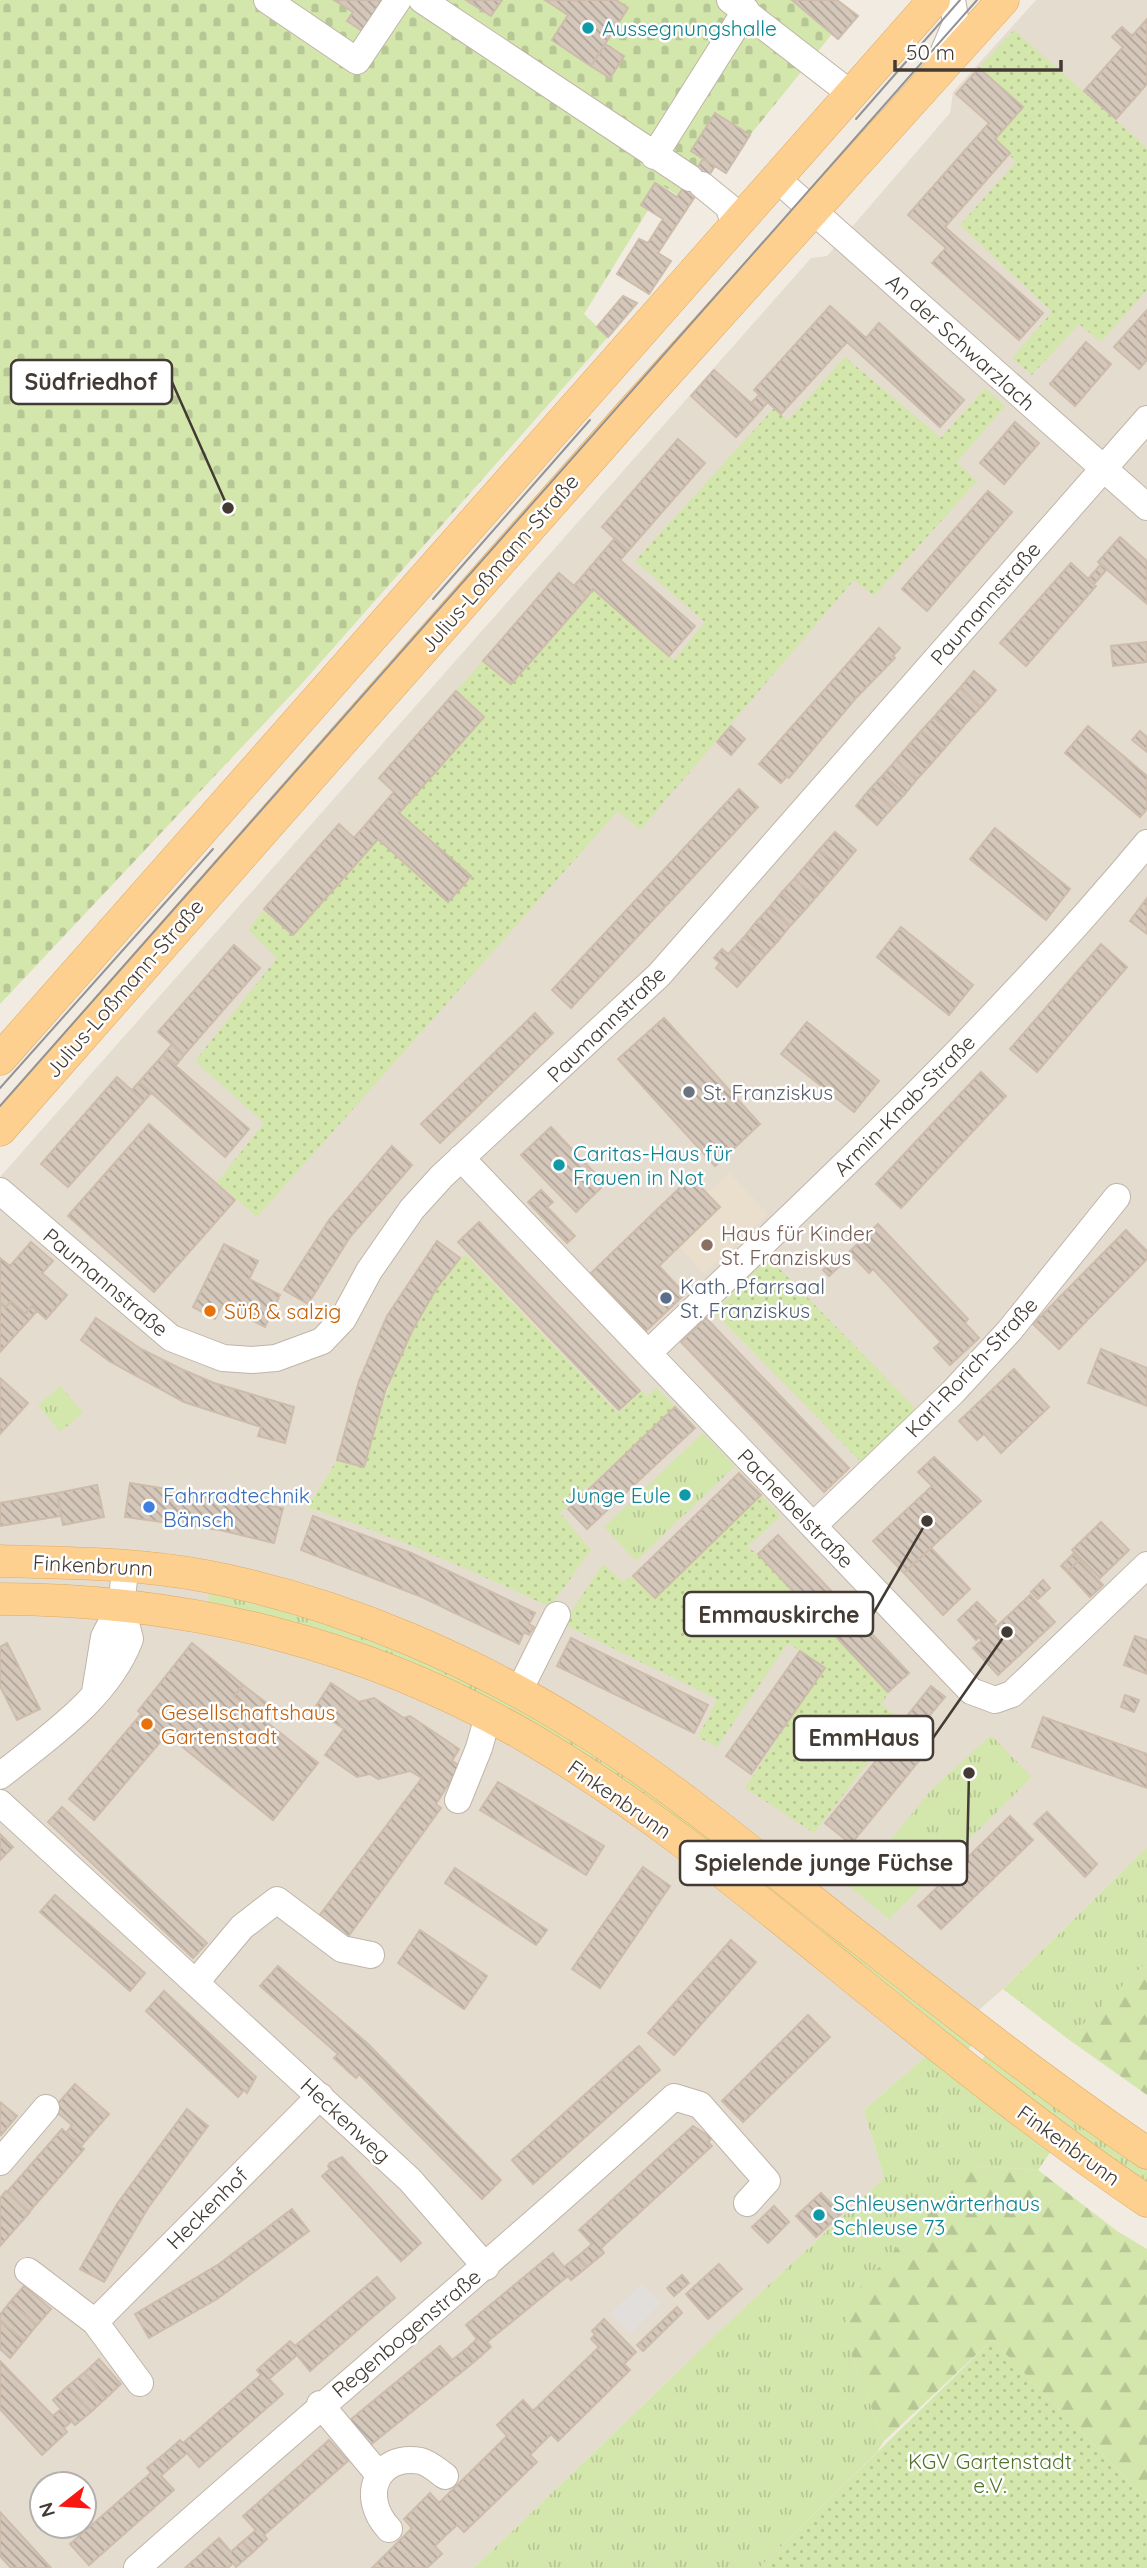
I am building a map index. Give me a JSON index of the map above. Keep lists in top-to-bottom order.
{
  "streets": {
    "main road": ["Julius-Loßmann-Straße", "Finkenbrunn"],
    "street": [
      "An der Schwarzlach",
      "Paumannstraße",
      "Armin-Knab-Straße",
      "Karl-Rorich-Straße",
      "Pachelbelstraße",
      "Heckenweg",
      "Heckenhof",
      "Regenbogenstraße"
    ]
  },
  "crossings": [
    ["An der Schwarzlach", "Julius-Loßmann-Straße"],
    ["An der Schwarzlach", "Paumannstraße"],
    ["Paumannstraße", "Pachelbelstraße"],
    ["Armin-Knab-Straße", "Pachelbelstraße"],
    ["Karl-Rorich-Straße", "Pachelbelstraße"],
    ["Heckenweg", "Heckenhof"],
    ["Heckenweg", "Regenbogenstraße"]
  ],
  "parks": ["KGV Gartenstadt e.V."],
  "places": [
    "Aussegnungshalle",
    "Südfriedhof",
    "St. Franziskus",
    "Caritas-Haus für Frauen in Not",
    "Haus für Kinder St. Franziskus",
    "Kath. Pfarrsaal St. Franziskus",
    "Süß & salzig",
    "Junge Eule",
    "Fahrradtechnik Bänsch",
    "Emmauskirche",
    "EmmHaus",
    "Gesellschaftshaus Gartenstadt",
    "Spielende junge Füchse",
    "Schleusenwärterhaus Schleuse 73"
  ],
  "scale_bar": "50 m",
  "north": "left"
}
